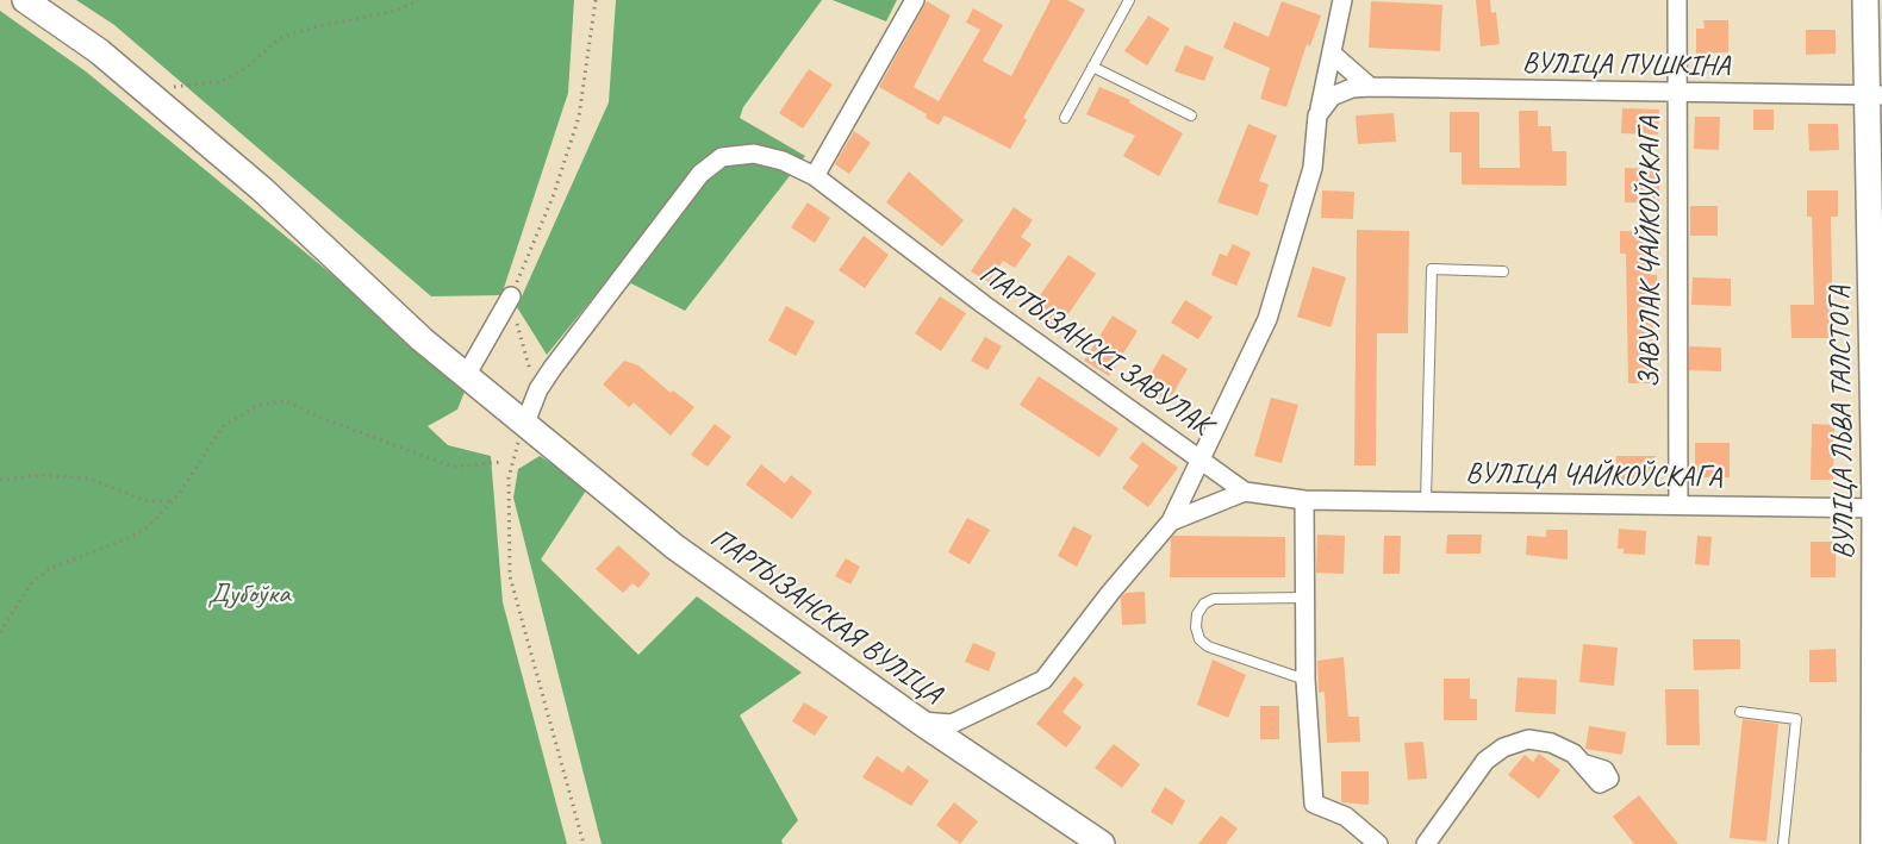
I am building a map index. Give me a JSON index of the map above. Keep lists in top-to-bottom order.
{
  "streets": {
    "main road": ["ВУЛІЦА ЛЬВА ТАЛСТОГА", "ПАРТЫЗАНСКАЯ ВУЛІЦА"],
    "street": [
      "ВУЛІЦА ПУШКІНА",
      "ЗАВУЛАК ЧАЙКОЎСКАГА",
      "ПАРТЫЗАНСКІ ЗАВУЛАК",
      "ВУЛІЦА ЧАЙКОЎСКАГА"
    ]
  },
  "crossings": [
    ["ВУЛІЦА ПУШКІНА", "ЗАВУЛАК ЧАЙКОЎСКАГА"],
    ["ВУЛІЦА ПУШКІНА", "ВУЛІЦА ЛЬВА ТАЛСТОГА"],
    ["ЗАВУЛАК ЧАЙКОЎСКАГА", "ВУЛІЦА ЧАЙКОЎСКАГА"],
    ["ПАРТЫЗАНСКІ ЗАВУЛАК", "ВУЛІЦА ЧАЙКОЎСКАГА"],
    ["ПАРТЫЗАНСКІ ЗАВУЛАК", "ПАРТЫЗАНСКАЯ ВУЛІЦА"],
    ["ВУЛІЦА ЛЬВА ТАЛСТОГА", "ВУЛІЦА ЧАЙКОЎСКАГА"]
  ],
  "parks": ["Дубоўка"]
}
